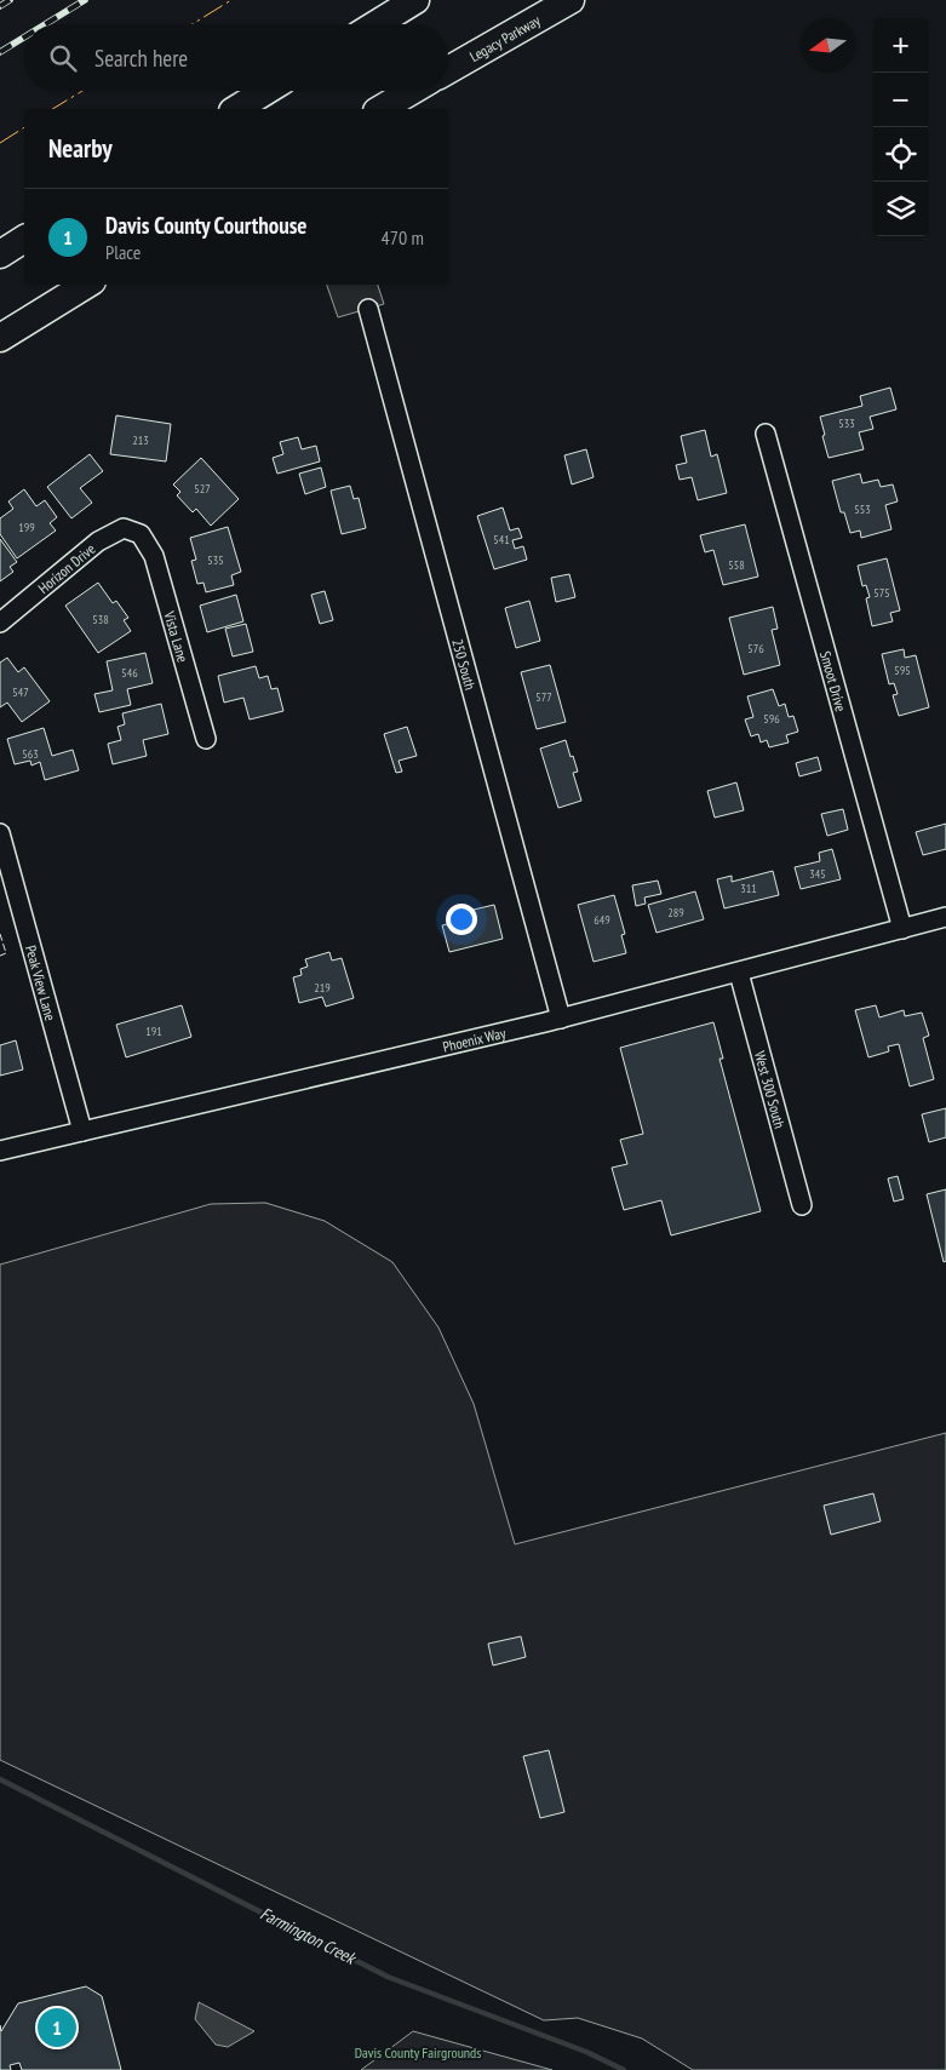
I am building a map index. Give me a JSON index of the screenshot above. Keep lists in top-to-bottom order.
{
  "streets": {
    "highway": ["Legacy Parkway"],
    "street": [
      "Horizon Drive",
      "Vista Lane",
      "250 South",
      "Smoot Drive",
      "Peak View Lane",
      "Phoenix Way",
      "West 300 South"
    ]
  },
  "crossings": [
    ["Horizon Drive", "Vista Lane"],
    ["250 South", "Phoenix Way"],
    ["Smoot Drive", "Phoenix Way"],
    ["Peak View Lane", "Phoenix Way"],
    ["Phoenix Way", "West 300 South"]
  ],
  "water": ["Farmington Creek"],
  "parks": ["Davis County Fairgrounds"],
  "house_numbers": [
    "533",
    "213",
    "527",
    "553",
    "199",
    "541",
    "535",
    "558",
    "575",
    "538",
    "576",
    "595",
    "546",
    "547",
    "577",
    "596",
    "563",
    "345",
    "311",
    "289",
    "649",
    "219",
    "191"
  ],
  "north": "left",
  "page": {
    "map_buttons": ["+", "−"],
    "search": "Search here",
    "heading": "Nearby",
    "list": [
      {
        "mark": "1",
        "name": "Davis County Courthouse",
        "note": "Place",
        "value": "470 m"
      }
    ],
    "pins": "1"
  }
}
